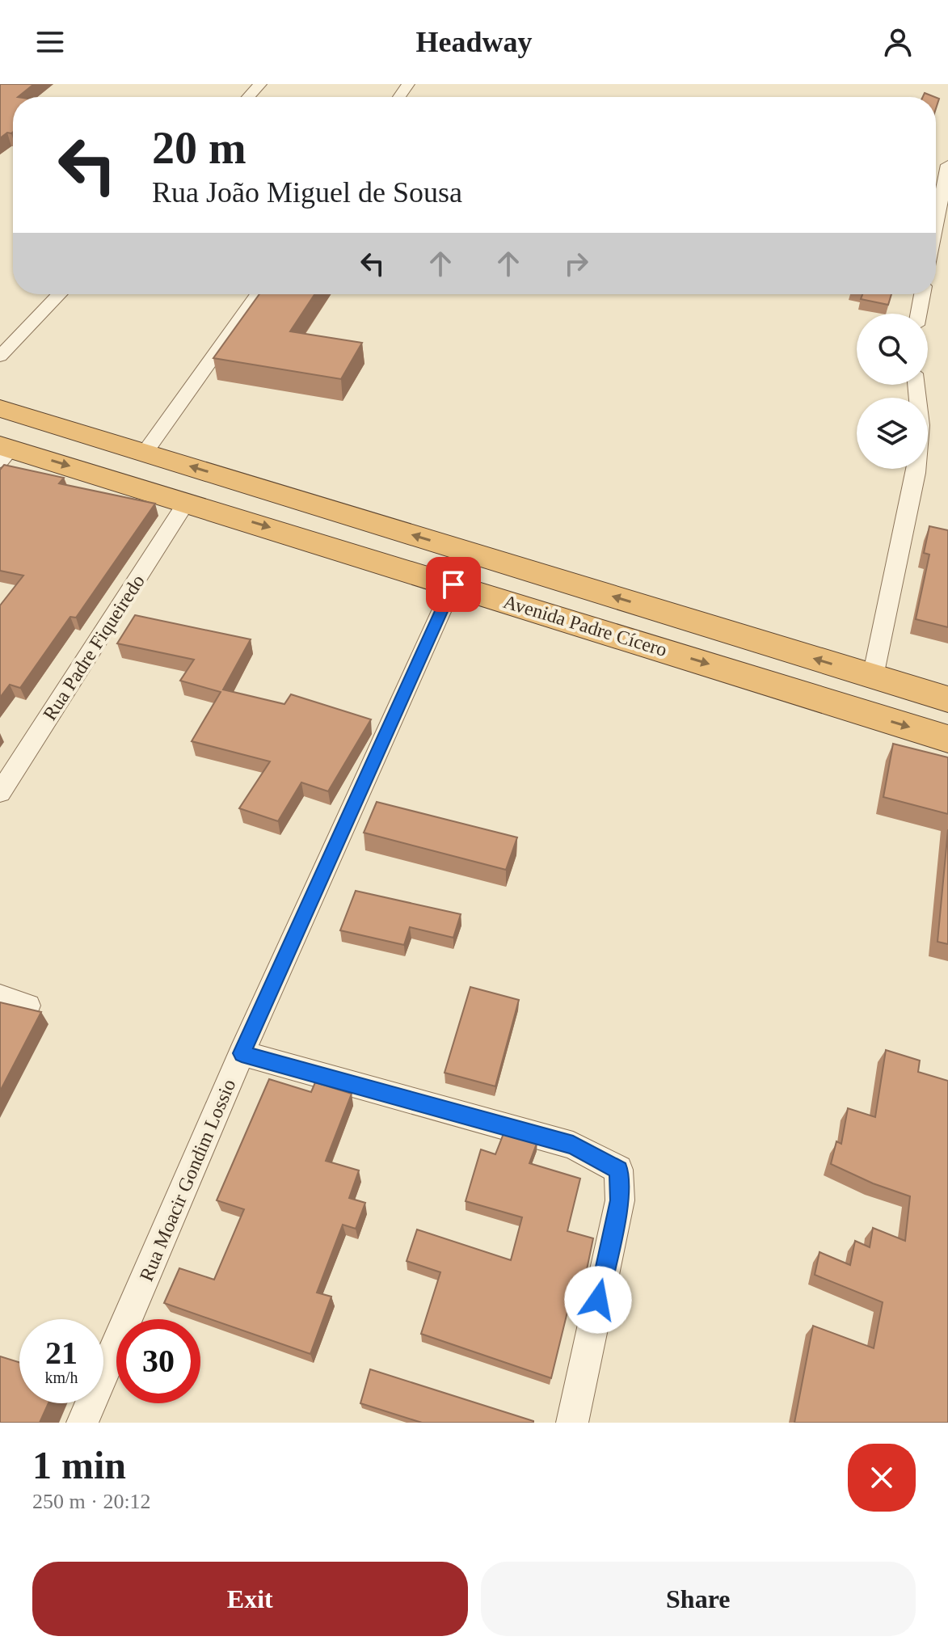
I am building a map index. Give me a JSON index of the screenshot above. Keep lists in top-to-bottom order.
{
  "streets": {
    "highway": ["Avenida Padre Cícero"],
    "street": ["Rua Padre Fiqueiredo", "Rua Moacir Gondim Lossio"]
  },
  "crossings": [
    ["Avenida Padre Cícero", "Rua Padre Fiqueiredo"],
    ["Avenida Padre Cícero", "Rua Moacir Gondim Lossio"]
  ],
  "page": {
    "header": "Headway",
    "turn": ["20 m", "Rua João Miguel de Sousa"],
    "speed": "21 km/h",
    "limit": "30",
    "heading": ["1 min", "250 m · 20:12"],
    "buttons": ["Exit", "Share"]
  }
}
